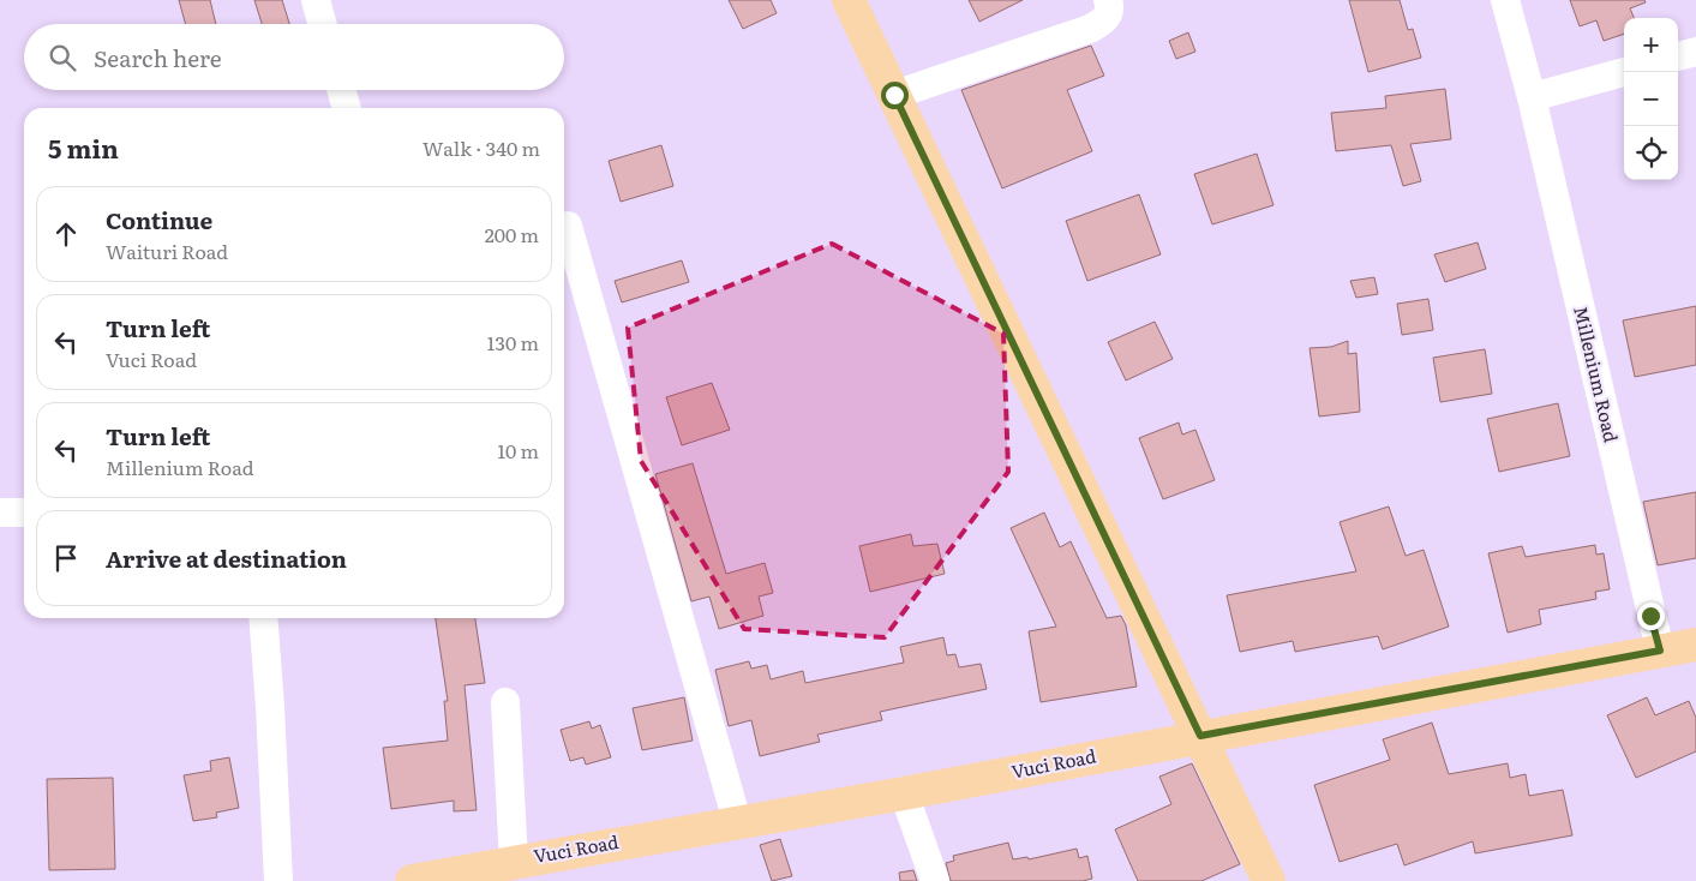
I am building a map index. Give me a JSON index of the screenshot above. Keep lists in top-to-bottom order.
{
  "streets": {
    "main road": ["Vuci Road"],
    "street": ["Millenium Road"]
  },
  "crossings": [
    ["Millenium Road", "Vuci Road"]
  ],
  "page": {
    "map_buttons": ["+", "−"],
    "search": "Search here",
    "heading": ["5 min", "Walk · 340 m"],
    "list": [
      ["Continue", "Waituri Road", "200 m"],
      ["Turn left", "Vuci Road", "130 m"],
      ["Turn left", "Millenium Road", "10 m"],
      "Arrive at destination"
    ]
  }
}
